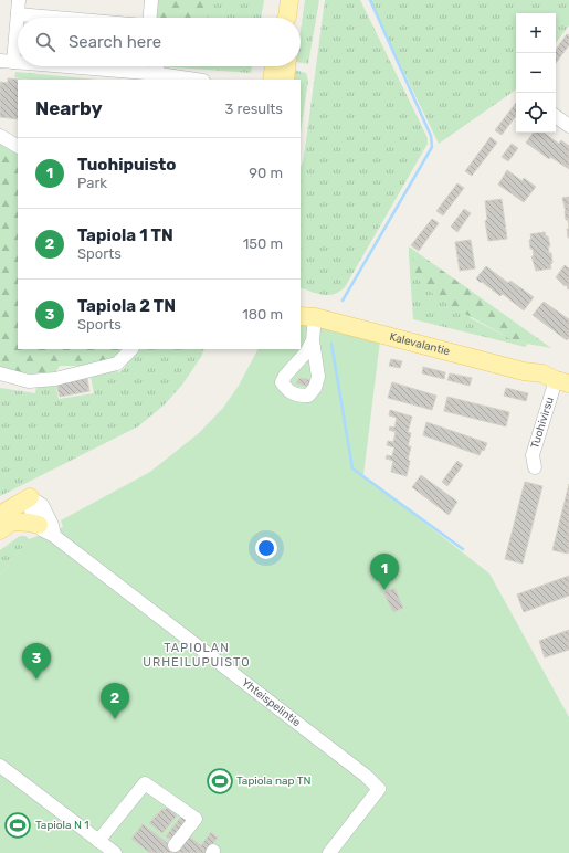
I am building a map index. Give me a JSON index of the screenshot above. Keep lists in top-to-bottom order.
{
  "streets": {
    "main road": ["Kalevalantie"],
    "street": ["Tuohivirsu", "Yhteispelintie"]
  },
  "crossings": [
    ["Kalevalantie", "Tuohivirsu"]
  ],
  "districts": ["TAPIOLAN URHEILUPUISTO"],
  "places": {
    "sports": ["Tapiola nap TN", "Tapiola N 1"]
  },
  "page": {
    "map_buttons": ["+", "−"],
    "search": "Search here",
    "heading": ["Nearby", "3 results"],
    "list": [
      {
        "mark": "1",
        "name": "Tuohipuisto",
        "note": "Park",
        "value": "90 m"
      },
      {
        "mark": "2",
        "name": "Tapiola 1 TN",
        "note": "Sports",
        "value": "150 m"
      },
      {
        "mark": "3",
        "name": "Tapiola 2 TN",
        "note": "Sports",
        "value": "180 m"
      }
    ],
    "pins": ["1", "3", "2"]
  }
}
